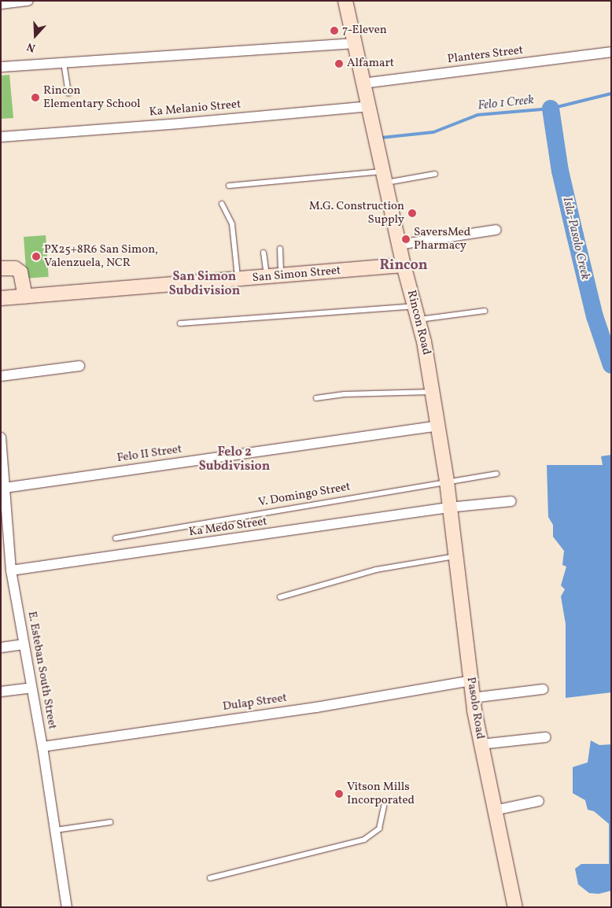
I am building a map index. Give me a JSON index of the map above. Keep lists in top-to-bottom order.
{
  "streets": {
    "street": [
      "Planters Street",
      "Ka Melanio Street",
      "San Simon Street",
      "Rincon Road",
      "Felo II Street",
      "Ka Medo Street",
      "E. Esteban South Street",
      "Dulap Street",
      "Pasolo Road"
    ],
    "lane": ["V. Domingo Street"]
  },
  "crossings": [
    ["Planters Street", "Rincon Road"],
    ["Ka Melanio Street", "Rincon Road"],
    ["San Simon Street", "Rincon Road"],
    ["Rincon Road", "Felo II Street"],
    ["Rincon Road", "V. Domingo Street"],
    ["Rincon Road", "Ka Medo Street"],
    ["Rincon Road", "Pasolo Road"],
    ["Felo II Street", "E. Esteban South Street"],
    ["Ka Medo Street", "E. Esteban South Street"],
    ["Ka Medo Street", "Pasolo Road"],
    ["E. Esteban South Street", "Dulap Street"],
    ["Dulap Street", "Pasolo Road"]
  ],
  "districts": ["Rincon", "San Simon Subdivision", "Felo 2 Subdivision"],
  "water": ["Felo 1 Creek", "Isla-Pasolo Creek"],
  "places": [
    "7-Eleven",
    "Alfamart",
    "Rincon Elementary School",
    "M.G. Construction Supply",
    "SaversMed Pharmacy",
    "PX25+8R6 San Simon, Valenzuela, NCR",
    "Vitson Mills Incorporated"
  ],
  "north": "bottom"
}
